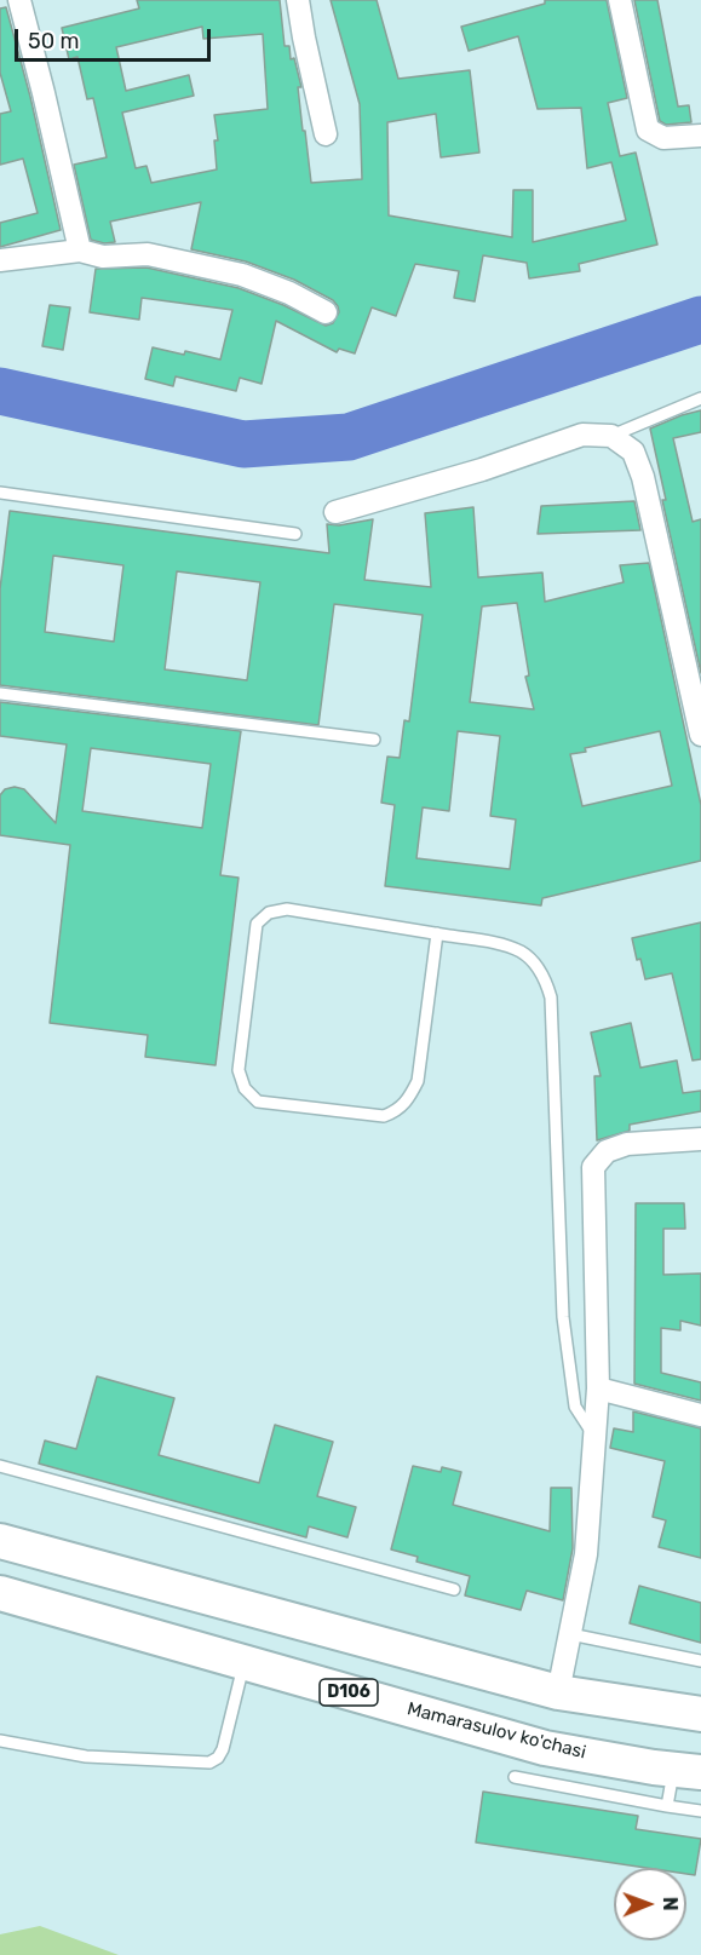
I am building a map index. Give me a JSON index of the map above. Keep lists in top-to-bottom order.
{
  "streets": {
    "main road": ["D106", "Mamarasulov ko'chasi"]
  },
  "scale_bar": "50 m",
  "north": "right"
}
